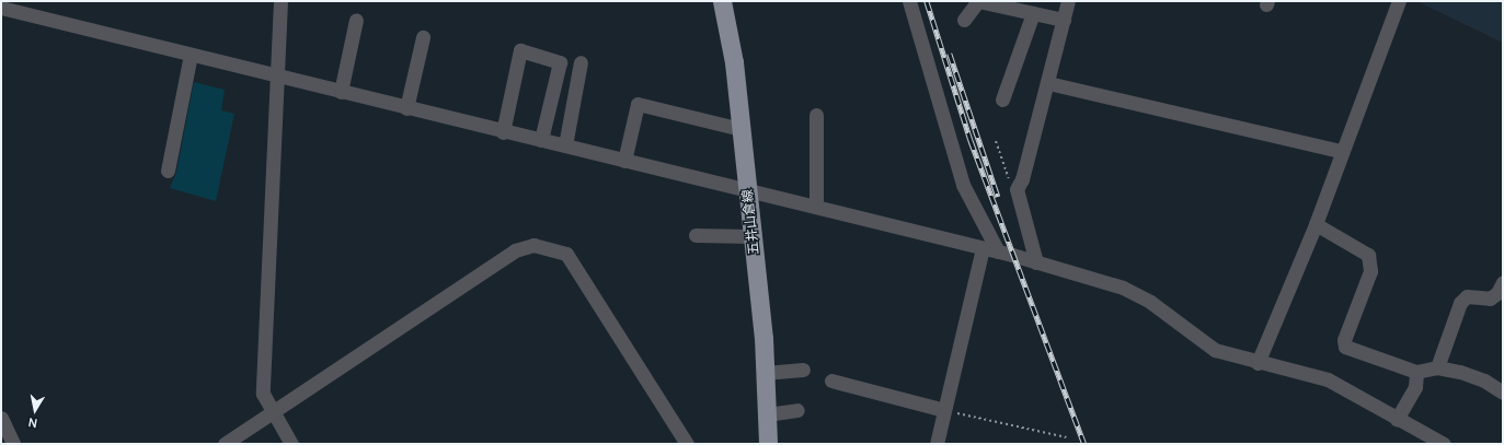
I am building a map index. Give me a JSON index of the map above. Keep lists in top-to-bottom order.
{
  "streets": {
    "main road": ["五井山倉線"]
  },
  "north": "bottom"
}
